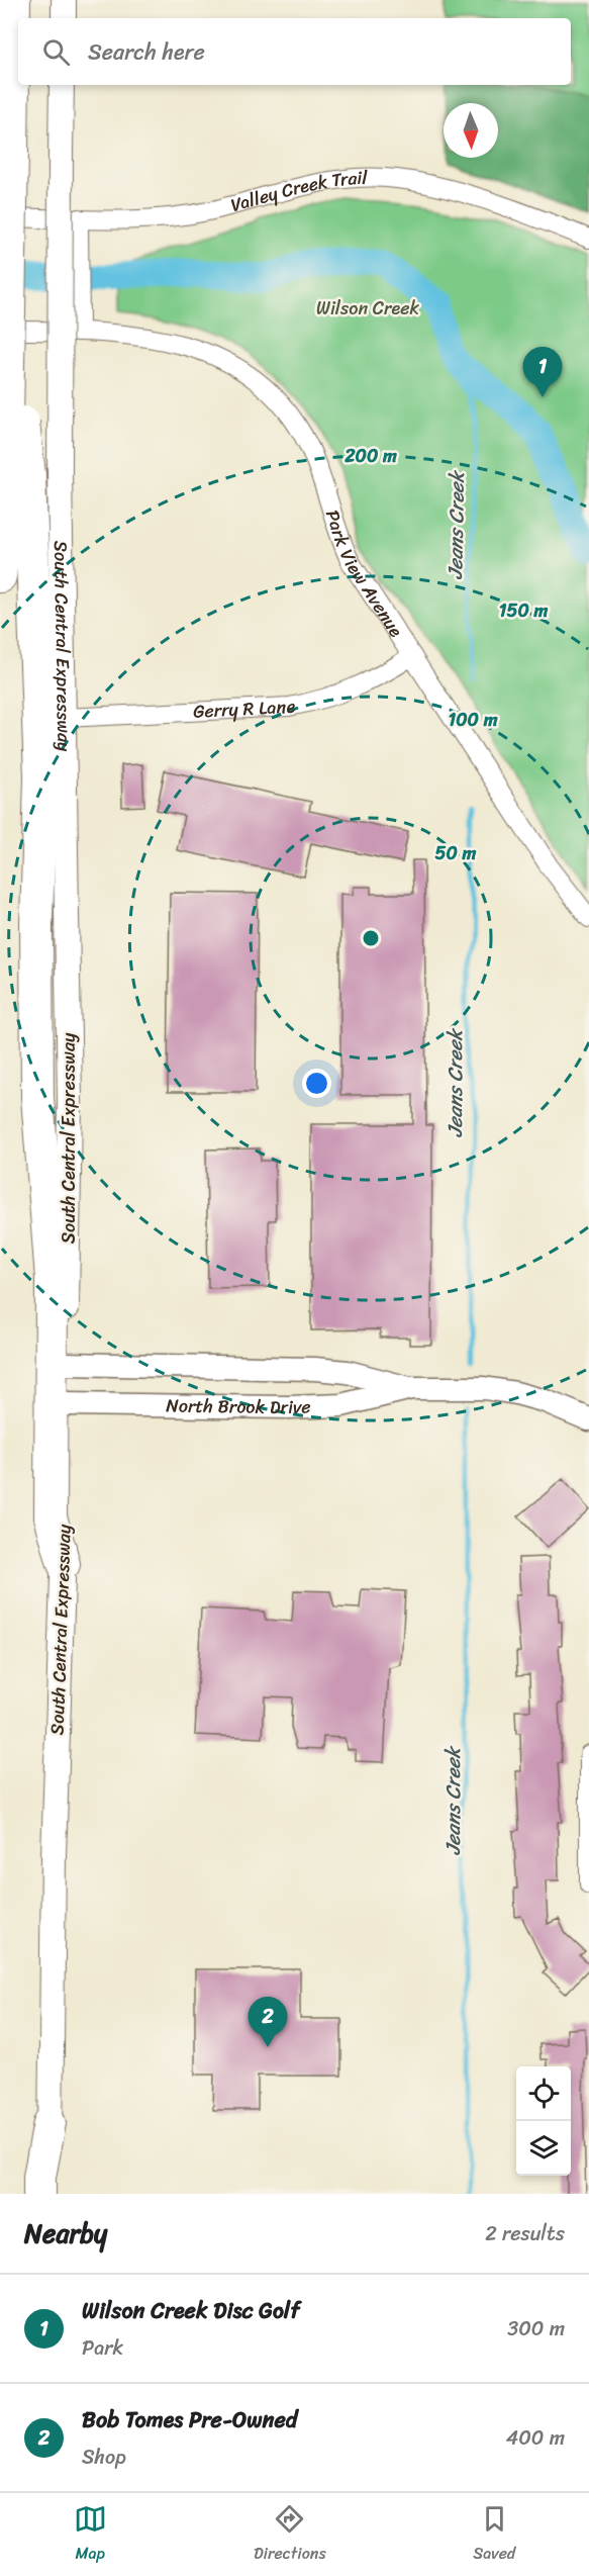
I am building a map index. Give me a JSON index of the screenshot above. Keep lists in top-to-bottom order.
{
  "streets": {
    "main road": ["South Central Expressway"],
    "street": [
      "Valley Creek Trail",
      "Park View Avenue",
      "Gerry R Lane",
      "North Brook Drive"
    ]
  },
  "crossings": [
    ["Park View Avenue", "Gerry R Lane"],
    ["South Central Expressway", "Gerry R Lane"],
    ["South Central Expressway", "North Brook Drive"]
  ],
  "water": ["Jeans Creek"],
  "parks": ["Wilson Creek"],
  "north": "bottom",
  "page": {
    "search": "Search here",
    "pins": ["1", "2"],
    "heading": ["Nearby", "2 results"],
    "list": [
      {
        "mark": "1",
        "name": "Wilson Creek Disc Golf",
        "note": "Park",
        "value": "300 m"
      },
      {
        "mark": "2",
        "name": "Bob Tomes Pre-Owned",
        "note": "Shop",
        "value": "400 m"
      }
    ],
    "nav": ["Map", "Directions", "Saved"]
  },
  "rings": [
    "200 m",
    "150 m",
    "100 m",
    "50 m"
  ]
}
